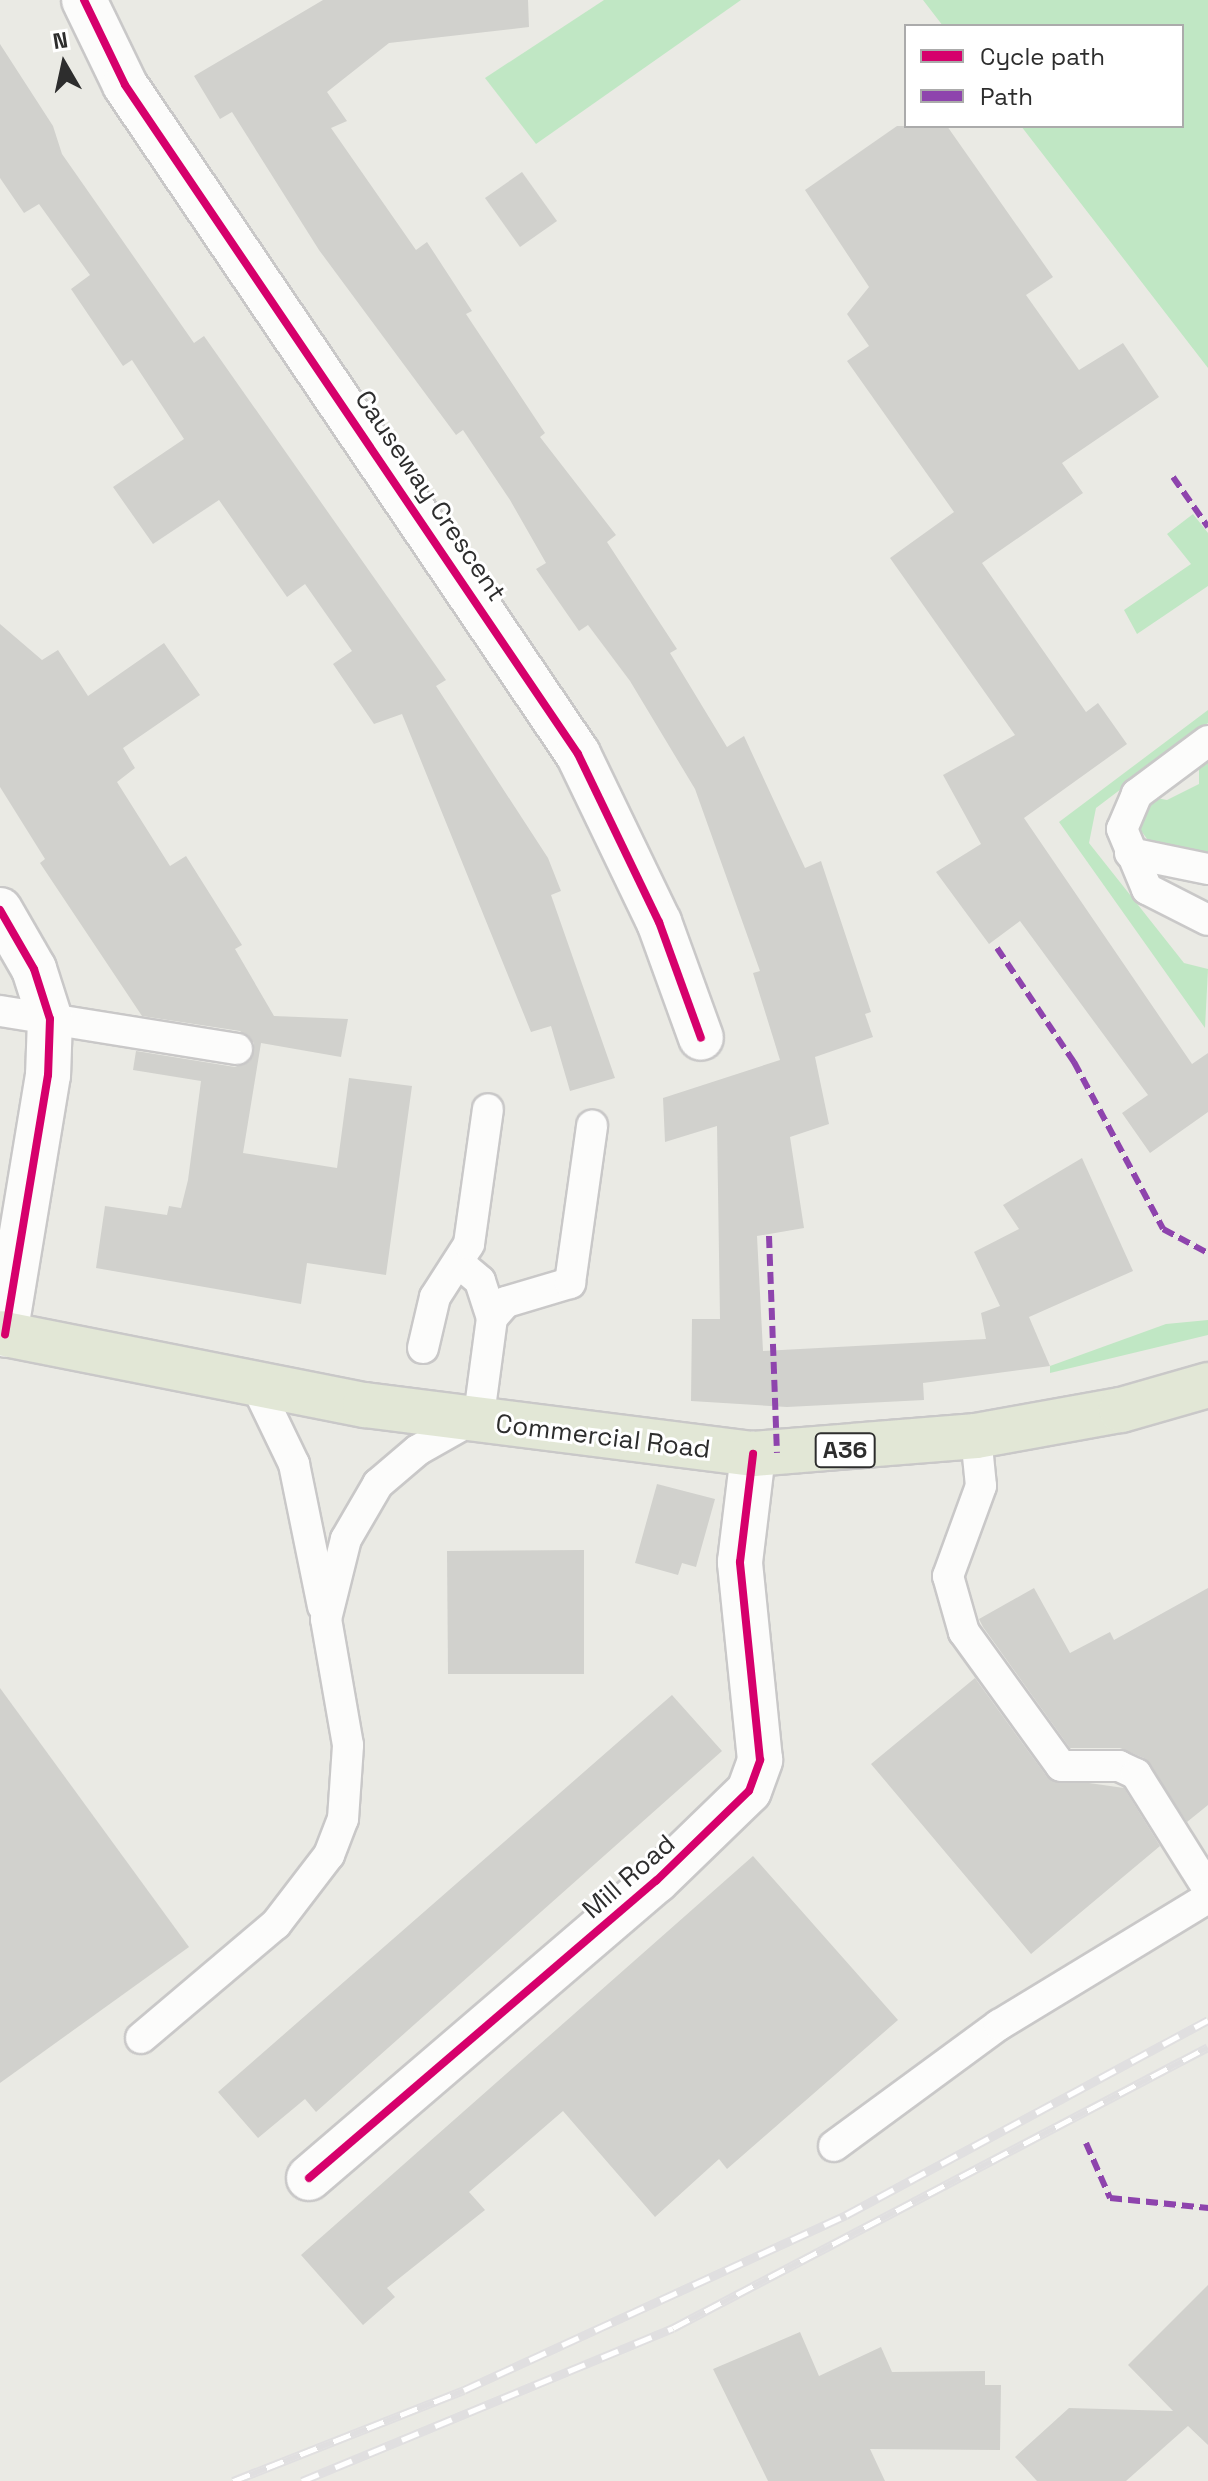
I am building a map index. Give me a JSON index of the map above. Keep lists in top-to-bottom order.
{
  "streets": {
    "main road": ["Commercial Road", "A36"],
    "street": ["Causeway Crescent", "Mill Road"]
  },
  "crossings": [
    ["Commercial Road", "Mill Road"]
  ],
  "legend": ["Cycle path", "Path"],
  "north": "top"
}
